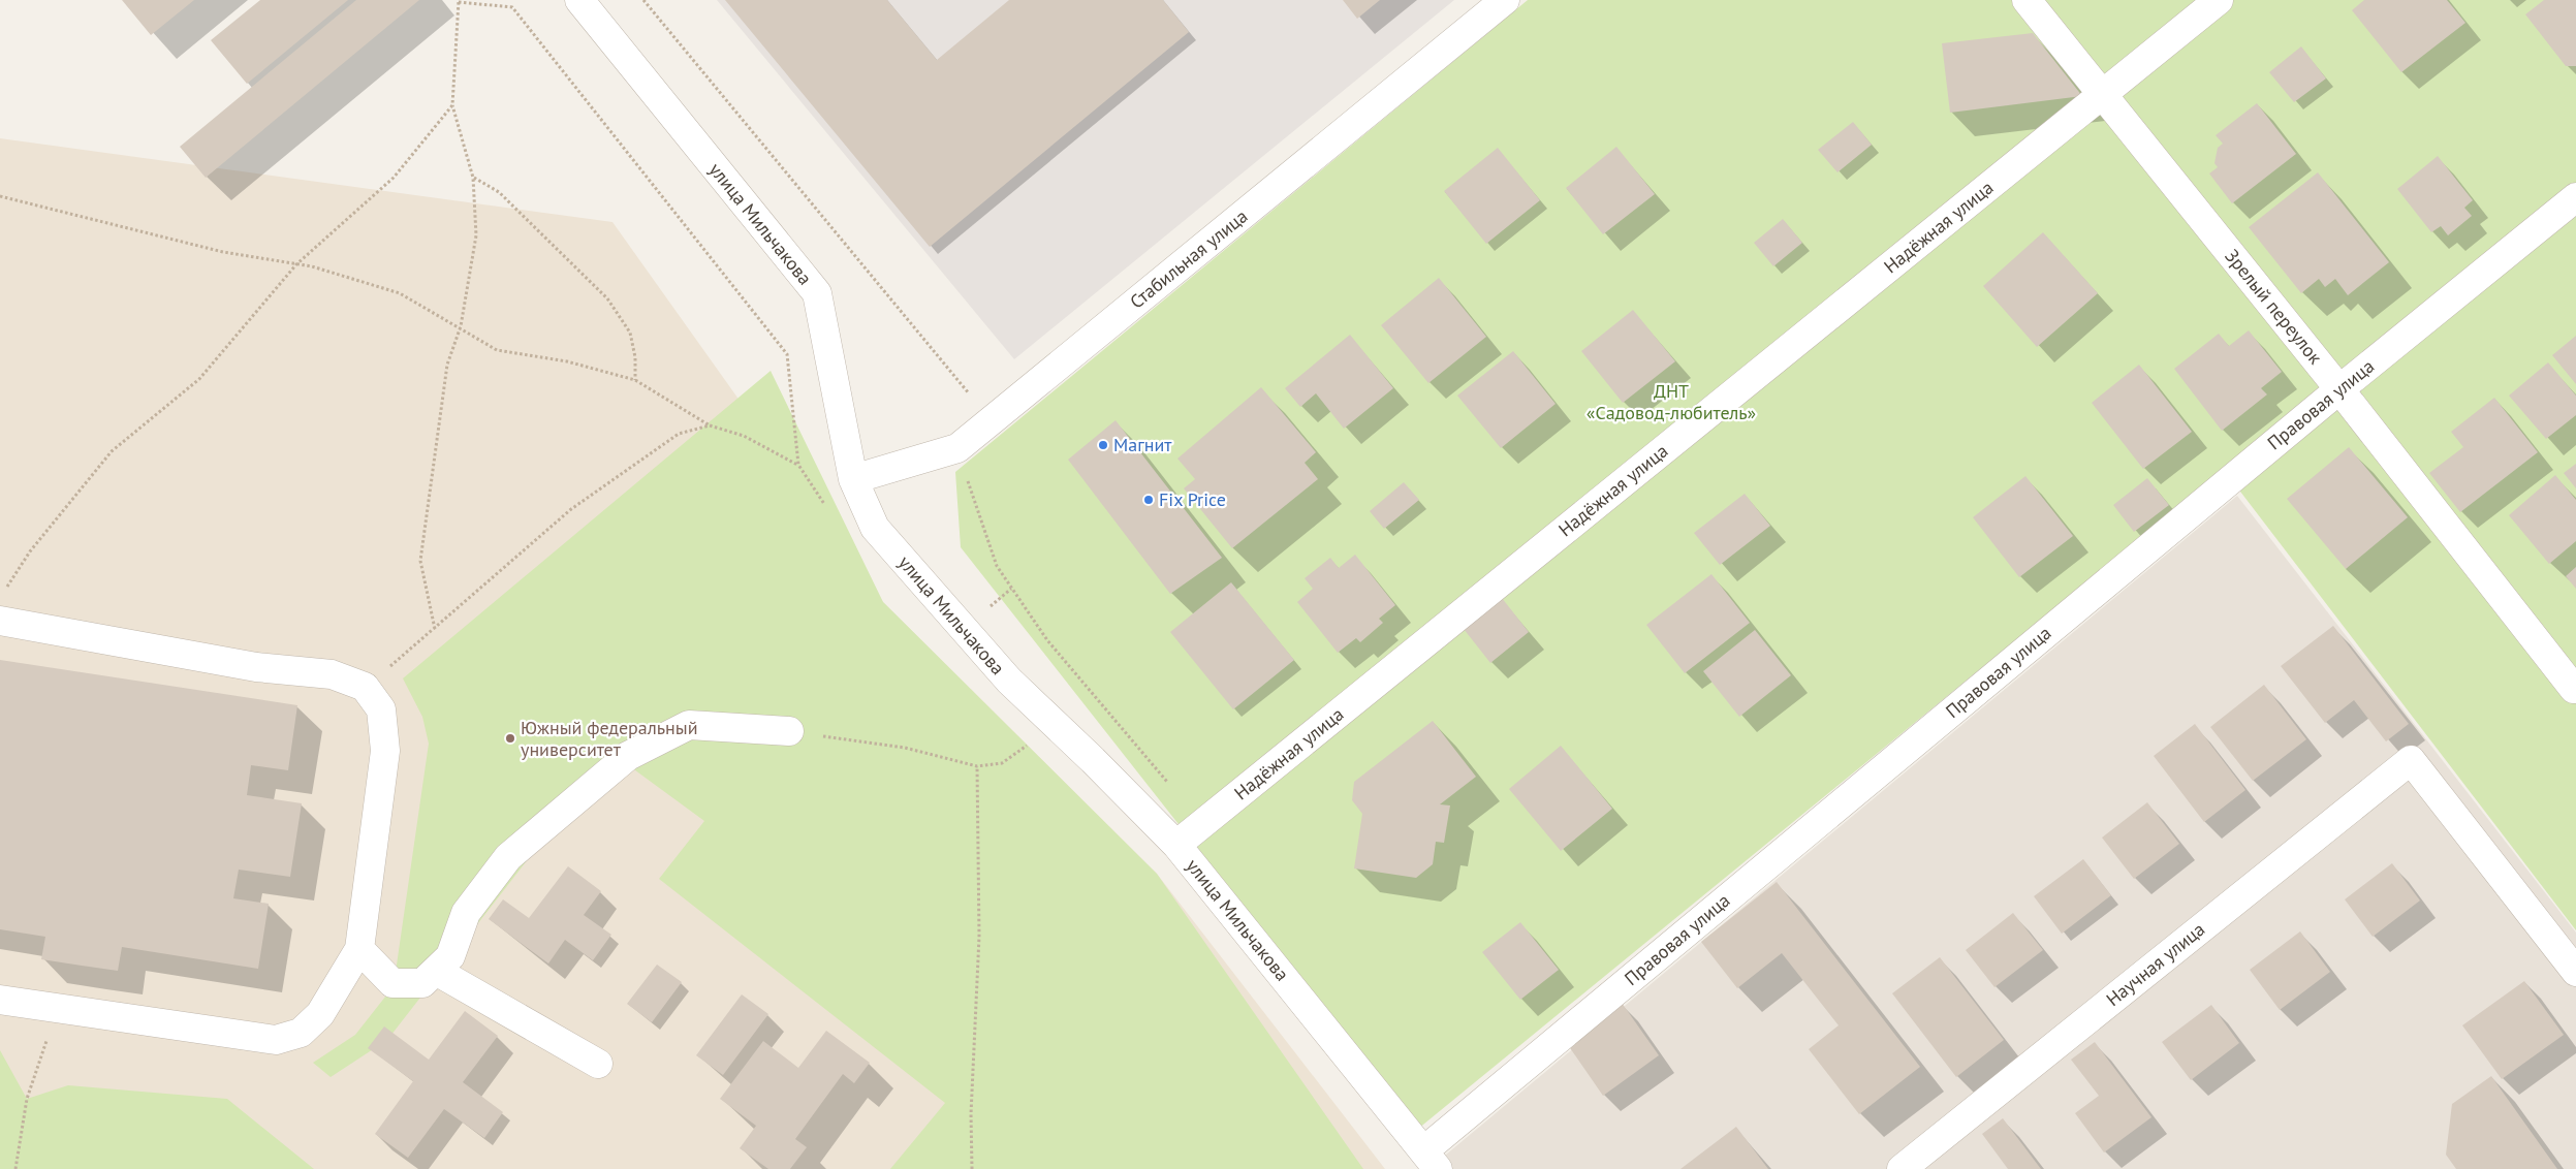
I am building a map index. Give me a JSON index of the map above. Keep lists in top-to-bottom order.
{
  "streets": {
    "street": [
      "улица Мильчакова",
      "Надёжная улица",
      "Стабильная улица",
      "Зрелый переулок",
      "Правовая улица",
      "Научная улица"
    ]
  },
  "crossings": [
    ["улица Мильчакова", "Надёжная улица"],
    ["улица Мильчакова", "Стабильная улица"],
    ["улица Мильчакова", "Правовая улица"],
    ["Надёжная улица", "Зрелый переулок"],
    ["Зрелый переулок", "Правовая улица"]
  ],
  "parks": ["ДНТ «Садовод-любитель»"],
  "places": ["Магнит", "Fix Price", "Южный федеральный университет"]
}
